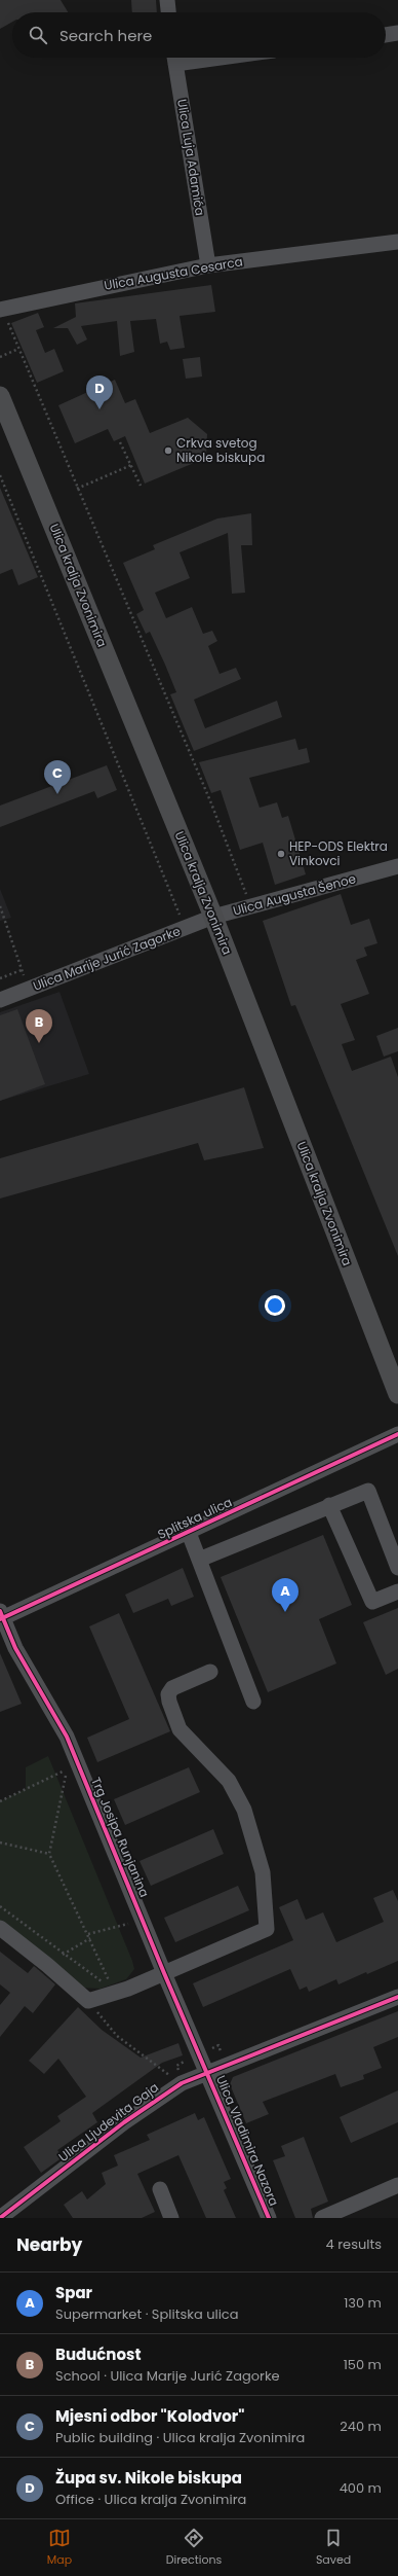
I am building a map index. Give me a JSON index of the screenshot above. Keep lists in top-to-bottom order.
{
  "streets": {
    "main road": ["Ulica kralja Zvonimira"],
    "street": [
      "Ulica Luja Adamića",
      "Ulica Augusta Cesarca",
      "Ulica Augusta Šenoe",
      "Ulica Marije Jurić Zagorke",
      "Splitska ulica",
      "Trg Josipa Runjanina",
      "Ulica Ljudevita Gaja",
      "Ulica Vladimira Nazora"
    ]
  },
  "crossings": [
    ["Ulica Luja Adamića", "Ulica Augusta Cesarca"],
    ["Ulica kralja Zvonimira", "Ulica Augusta Šenoe"],
    ["Ulica kralja Zvonimira", "Ulica Marije Jurić Zagorke"],
    ["Ulica Augusta Šenoe", "Ulica Marije Jurić Zagorke"],
    ["Splitska ulica", "Trg Josipa Runjanina"],
    ["Trg Josipa Runjanina", "Ulica Ljudevita Gaja"],
    ["Trg Josipa Runjanina", "Ulica Vladimira Nazora"],
    ["Ulica Ljudevita Gaja", "Ulica Vladimira Nazora"]
  ],
  "places": ["Crkva svetog Nikole biskupa", "HEP-ODS Elektra Vinkovci"],
  "page": {
    "search": "Search here",
    "pins": [
      "D",
      "C",
      "B",
      "A"
    ],
    "heading": ["Nearby", "4 results"],
    "list": [
      {
        "mark": "A",
        "name": "Spar",
        "note": "Supermarket · Splitska ulica",
        "value": "130 m"
      },
      {
        "mark": "B",
        "name": "Budućnost",
        "note": "School · Ulica Marije Jurić Zagorke",
        "value": "150 m"
      },
      {
        "mark": "C",
        "name": "Mjesni odbor \"Kolodvor\"",
        "note": "Public building · Ulica kralja Zvonimira",
        "value": "240 m"
      },
      {
        "mark": "D",
        "name": "Župa sv. Nikole biskupa",
        "note": "Office · Ulica kralja Zvonimira",
        "value": "400 m"
      }
    ],
    "nav": ["Map", "Directions", "Saved"]
  }
}
